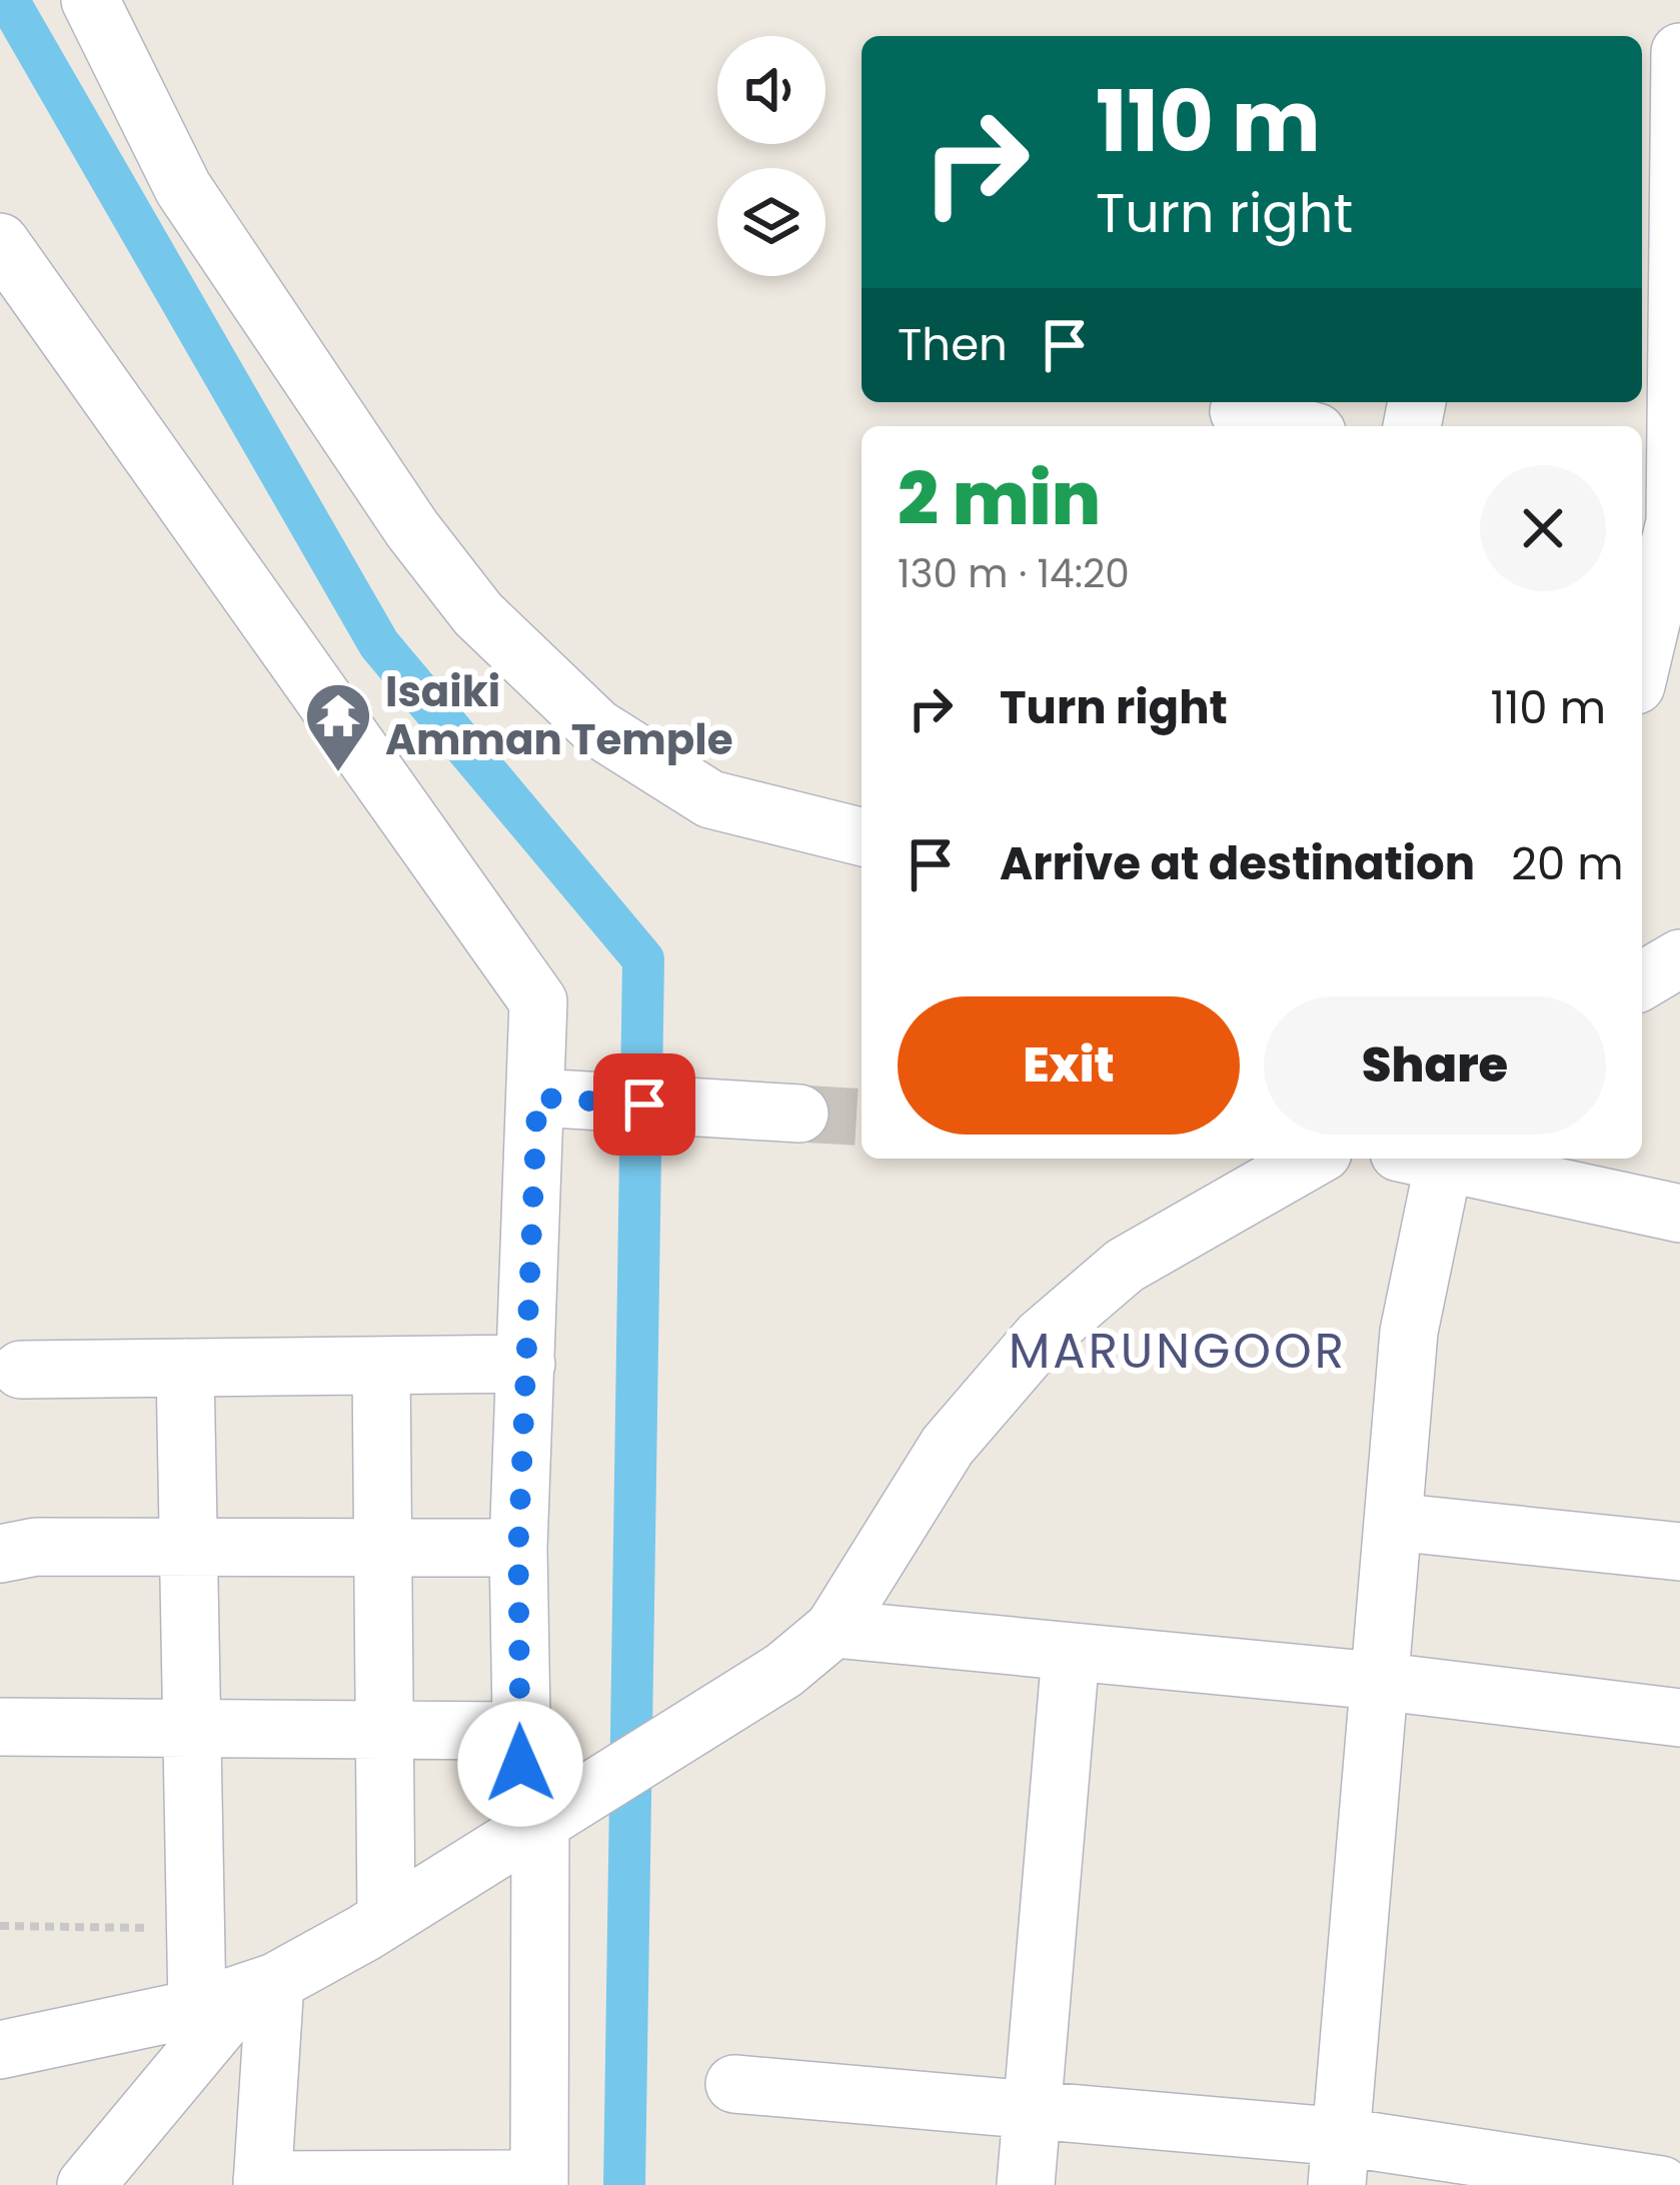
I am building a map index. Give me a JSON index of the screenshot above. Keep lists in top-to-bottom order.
{
  "districts": ["MARUNGOOR"],
  "places": {
    "temple": ["Isaiki Amman Temple"]
  },
  "page": {
    "turn": ["110 m", "Turn right"],
    "then": "Then",
    "heading": ["2 min", "130 m · 14:20"],
    "list": [
      {
        "name": "Turn right",
        "value": "110 m"
      },
      {
        "name": "Arrive at destination",
        "value": "20 m"
      }
    ],
    "buttons": ["Exit", "Share"]
  }
}
